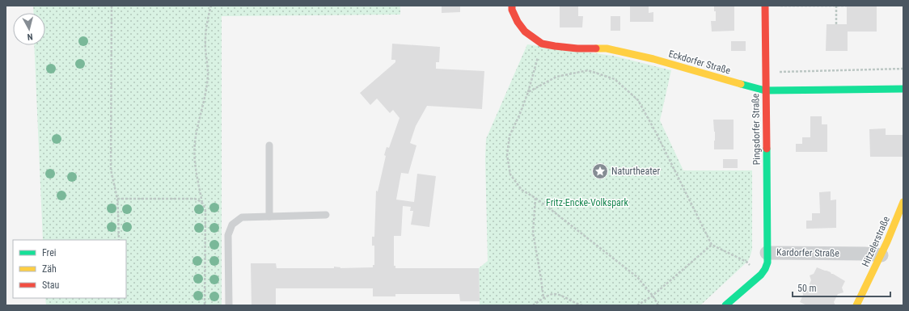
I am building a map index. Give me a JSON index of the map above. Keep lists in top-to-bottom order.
{
  "streets": {
    "street": [
      "Eckdorfer Straße",
      "Pingsdorfer Straße",
      "Hitzelerstraße",
      "Kardorfer Straße"
    ]
  },
  "crossings": [
    ["Eckdorfer Straße", "Pingsdorfer Straße"],
    ["Pingsdorfer Straße", "Kardorfer Straße"],
    ["Hitzelerstraße", "Kardorfer Straße"]
  ],
  "parks": ["Fritz-Encke-Volkspark"],
  "places": {
    "place": ["Naturtheater"]
  },
  "legend": ["Frei", "Zäh", "Stau"],
  "scale_bar": "50 m",
  "north": "bottom"
}
